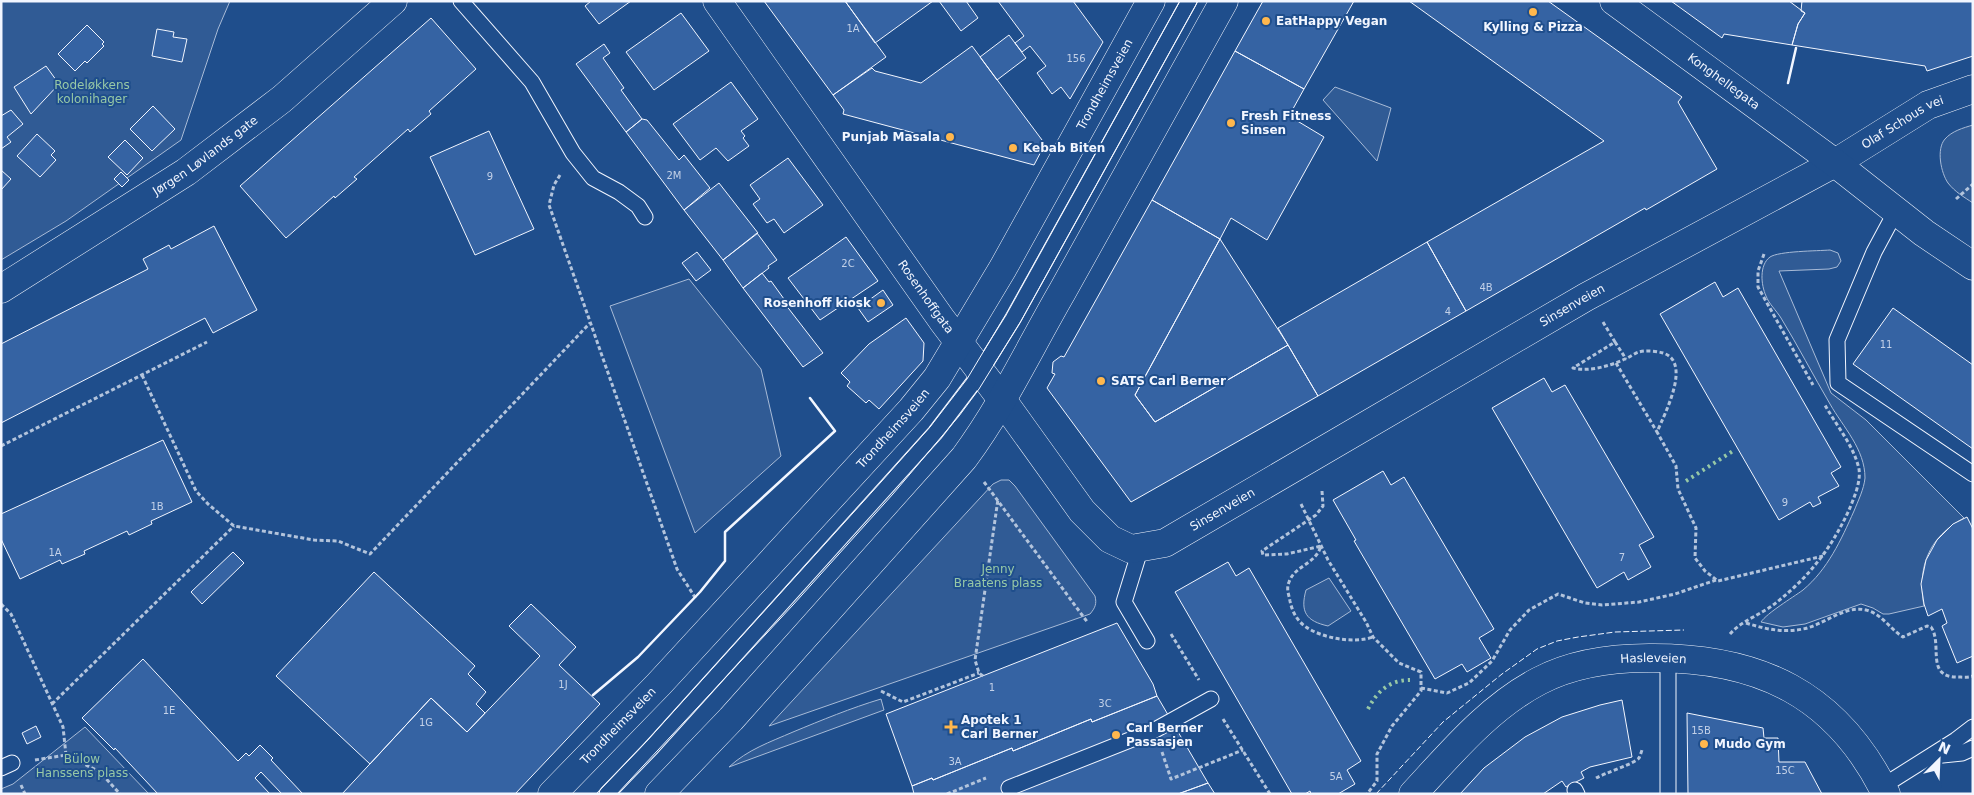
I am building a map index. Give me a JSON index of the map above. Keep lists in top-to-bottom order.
{
  "streets": {
    "street": [
      "Konghellegata",
      "Trondheimsveien",
      "Olaf Schous vei",
      "Jørgen Løvlands gate",
      "Rosenhoffgata",
      "Sinsenveien",
      "Hasleveien"
    ]
  },
  "crossings": [
    ["Konghellegata", "Olaf Schous vei"],
    ["Konghellegata", "Sinsenveien"],
    ["Trondheimsveien", "Rosenhoffgata"],
    ["Olaf Schous vei", "Sinsenveien"],
    ["Rosenhoffgata", "Sinsenveien"]
  ],
  "parks": ["Rodeløkkens kolonihager", "Jenny Braatens plass", "Bülow Hanssens plass"],
  "places": {
    "other": [
      "Kylling & Pizza",
      "EatHappy Vegan",
      "Fresh Fitness Sinsen",
      "Punjab Masala",
      "Kebab Biten",
      "Rosenhoff kiosk",
      "SATS Carl Berner",
      "Carl Berner Passasjen",
      "Mudo Gym"
    ],
    "health": ["Apotek 1 Carl Berner"]
  },
  "house_numbers": [
    "1A",
    "156",
    "2M",
    "9",
    "2C",
    "4B",
    "4",
    "11",
    "9",
    "1B",
    "1A",
    "7",
    "1J",
    "1",
    "3C",
    "1E",
    "1G",
    "15B",
    "3A",
    "15C",
    "5A"
  ],
  "north": "top right"
}
